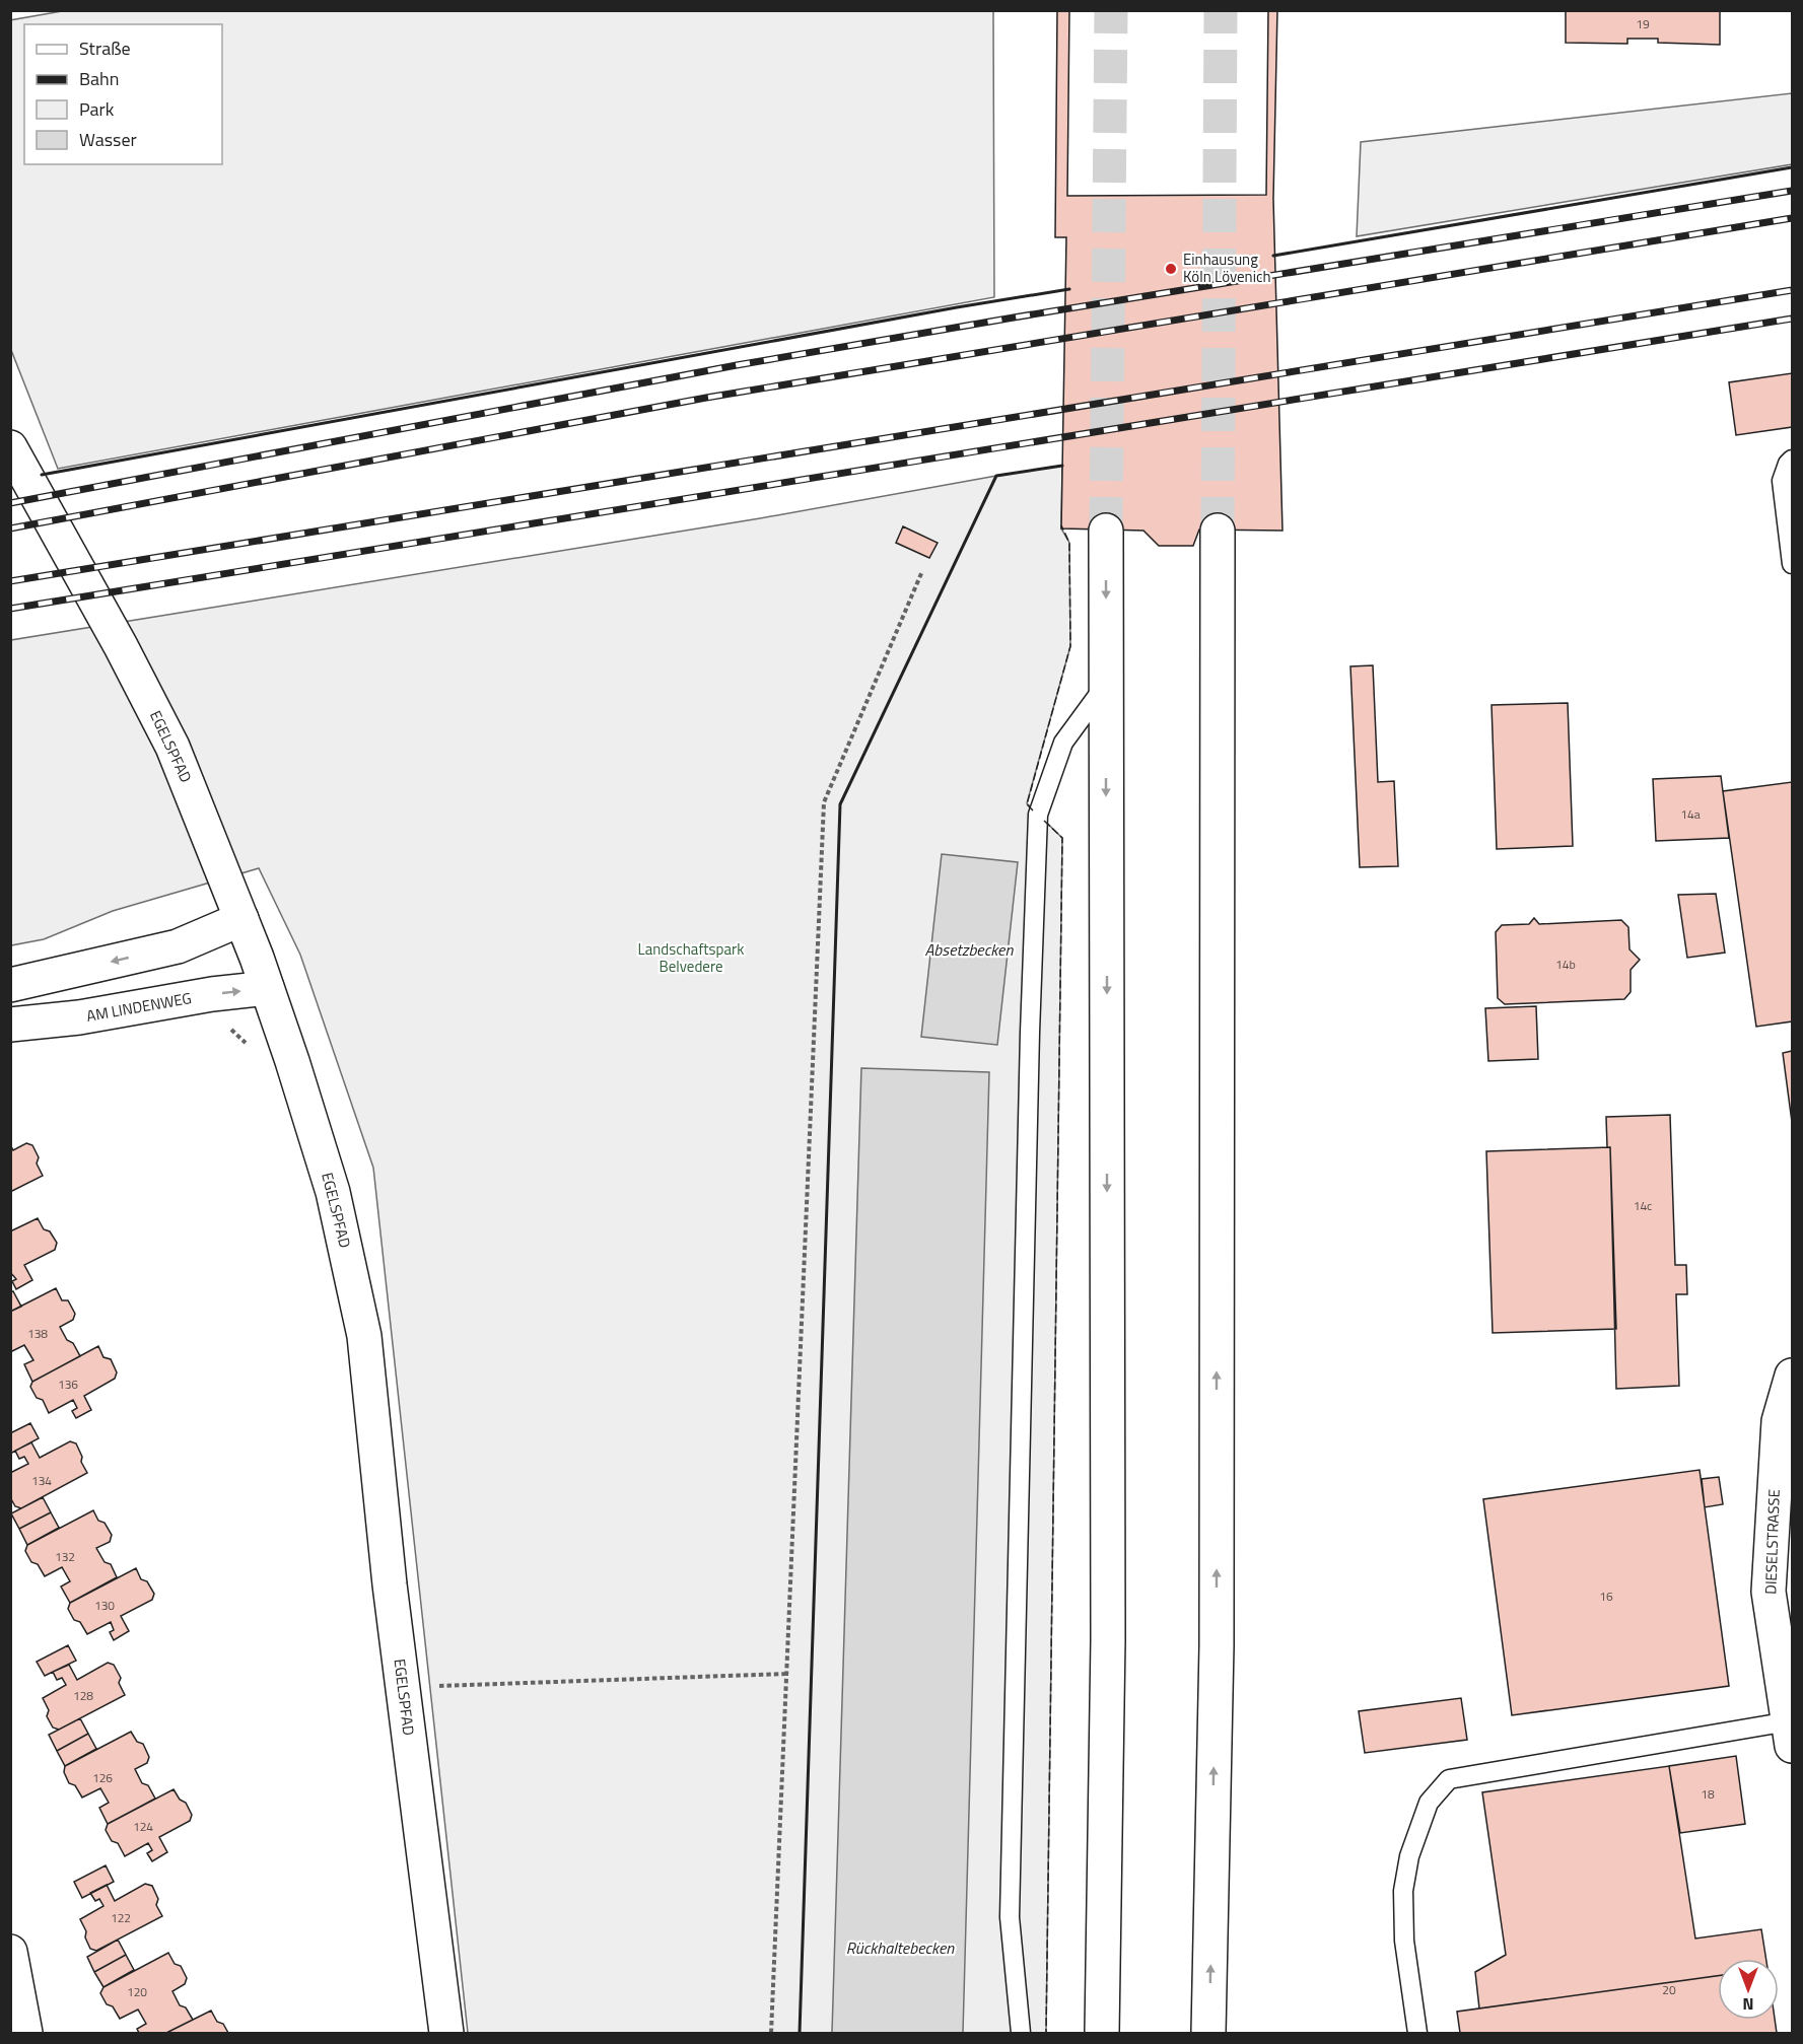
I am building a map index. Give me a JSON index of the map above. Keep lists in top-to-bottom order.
{
  "streets": {
    "main road": ["EGELSPFAD", "AM LINDENWEG", "DIESELSTRASSE"]
  },
  "crossings": [
    ["EGELSPFAD", "AM LINDENWEG"]
  ],
  "water": ["Absetzbecken", "Rückhaltebecken"],
  "parks": ["Landschaftspark Belvedere"],
  "places": ["Einhausung Köln Lövenich"],
  "house_numbers": [
    "19",
    "14a",
    "14b",
    "14c",
    "138",
    "136",
    "134",
    "132",
    "16",
    "130",
    "128",
    "126",
    "18",
    "124",
    "122",
    "20",
    "120"
  ],
  "legend": [
    "Straße",
    "Bahn",
    "Park",
    "Wasser"
  ],
  "north": "bottom"
}
